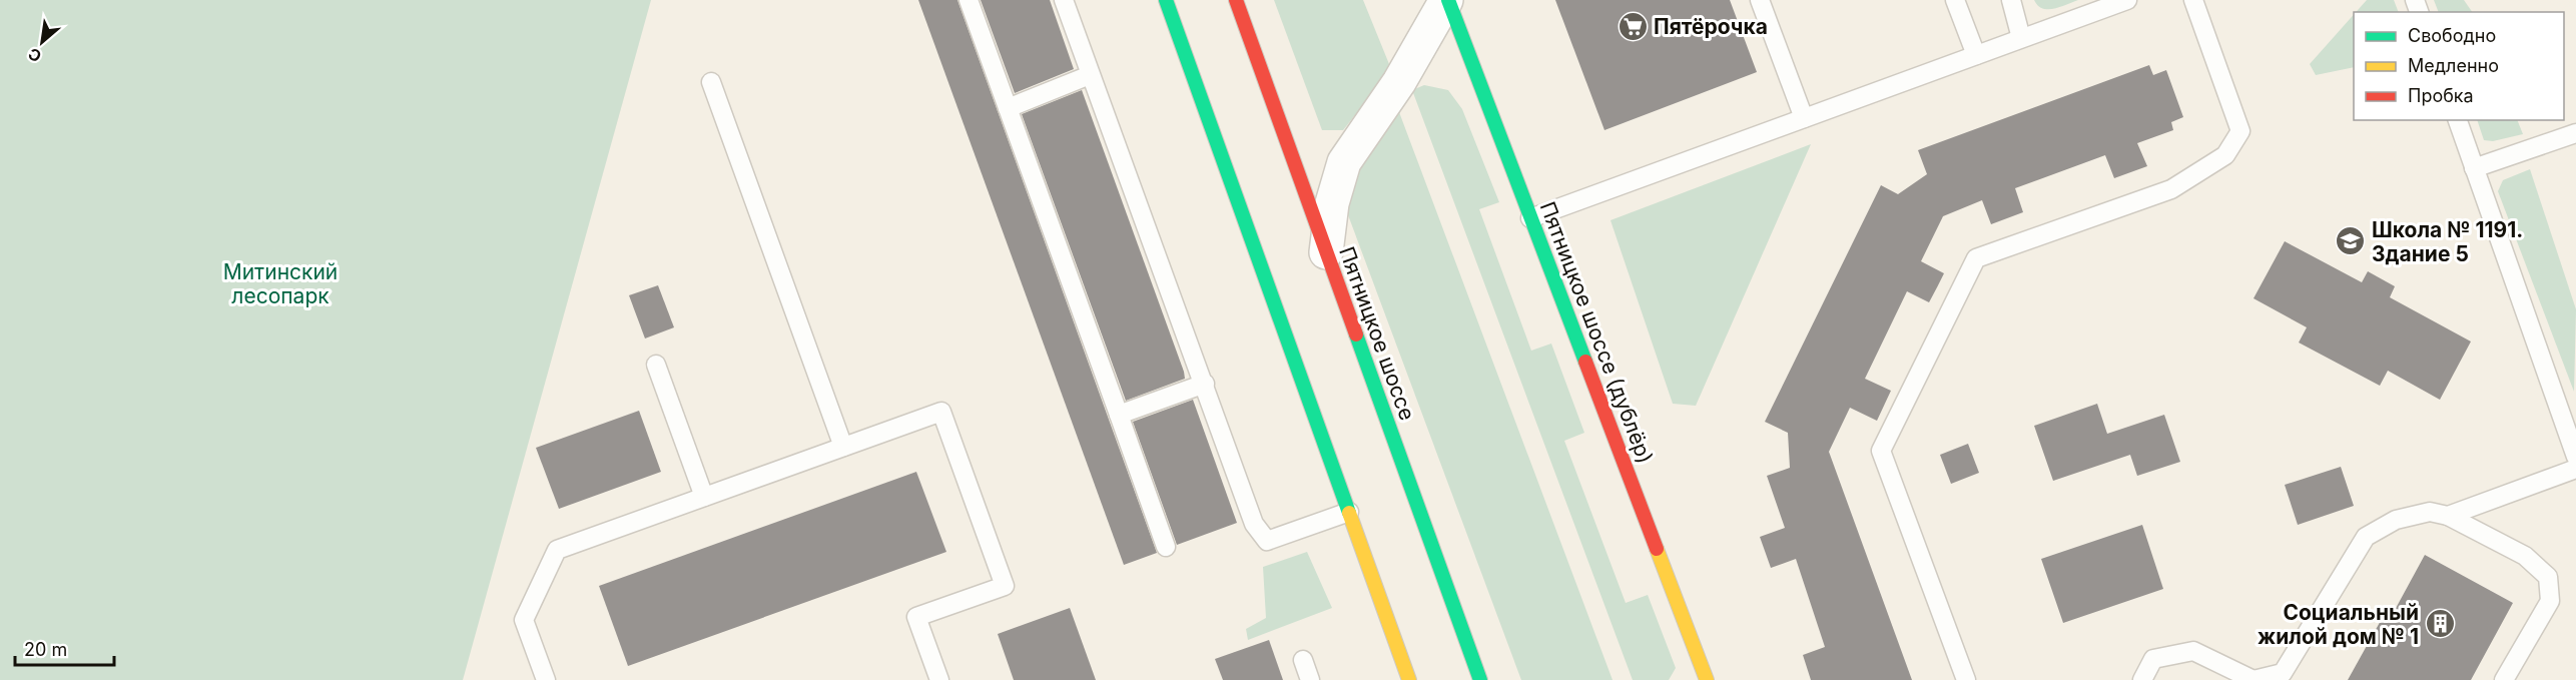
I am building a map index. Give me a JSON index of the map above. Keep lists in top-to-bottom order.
{
  "streets": {
    "main road": ["Пятницкое шоссе (дублёр)", "Пятницкое шоссе"]
  },
  "parks": ["Митинский лесопарк"],
  "places": {
    "supermarket": ["Пятёрочка"],
    "school or university": ["Школа № 1191. Здание 5"],
    "building": ["Социальный жилой дом № 1"]
  },
  "legend": ["Свободно", "Медленно", "Пробка"],
  "scale_bar": "20 m",
  "north": "bottom left"
}
